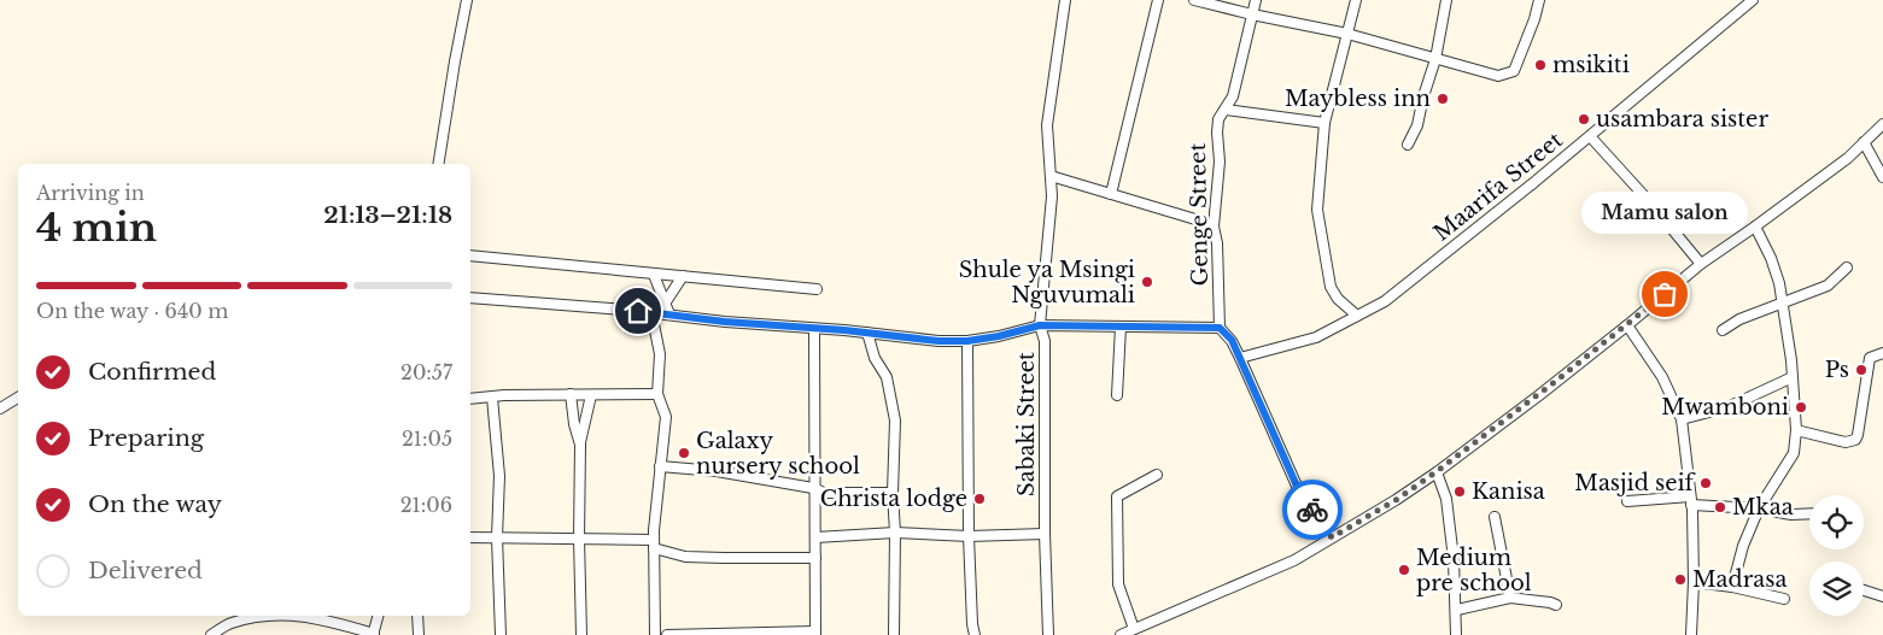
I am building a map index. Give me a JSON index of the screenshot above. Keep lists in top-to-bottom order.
{
  "streets": {
    "street": ["Maarifa Street", "Genge Street", "Sabaki Street"]
  },
  "places": [
    "msikiti",
    "Maybless inn",
    "usambara sister",
    "Shule ya Msingi Nguvumali",
    "Mamu salon",
    "Ps",
    "Mwamboni",
    "Galaxy nursery school",
    "Masjid seif",
    "Kanisa",
    "Christa lodge",
    "Mkaa",
    "Medium pre school",
    "Madrasa"
  ],
  "page": {
    "heading": ["4 min", "Arriving in", "21:13–21:18"],
    "bubble": "Mamu salon",
    "bar": "On the way · 640 m",
    "list": [
      ["Confirmed", "20:57"],
      ["Preparing", "21:05"],
      ["On the way", "21:06"],
      "Delivered"
    ]
  }
}
